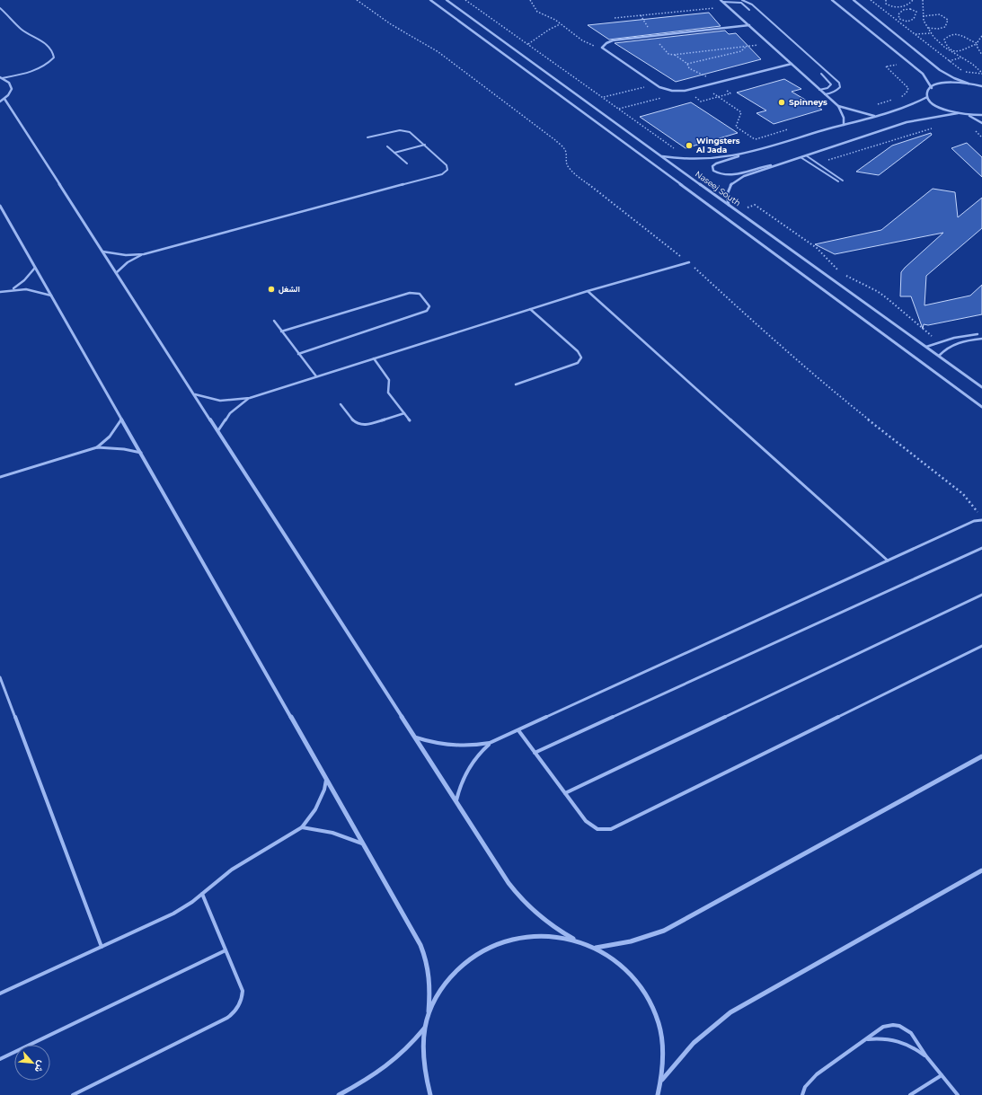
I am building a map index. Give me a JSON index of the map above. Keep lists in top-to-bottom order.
{
  "streets": {
    "street": ["Naseej South"]
  },
  "places": ["Spinneys", "Wingsters Al Jada", "الشغل"],
  "north": "bottom right"
}
